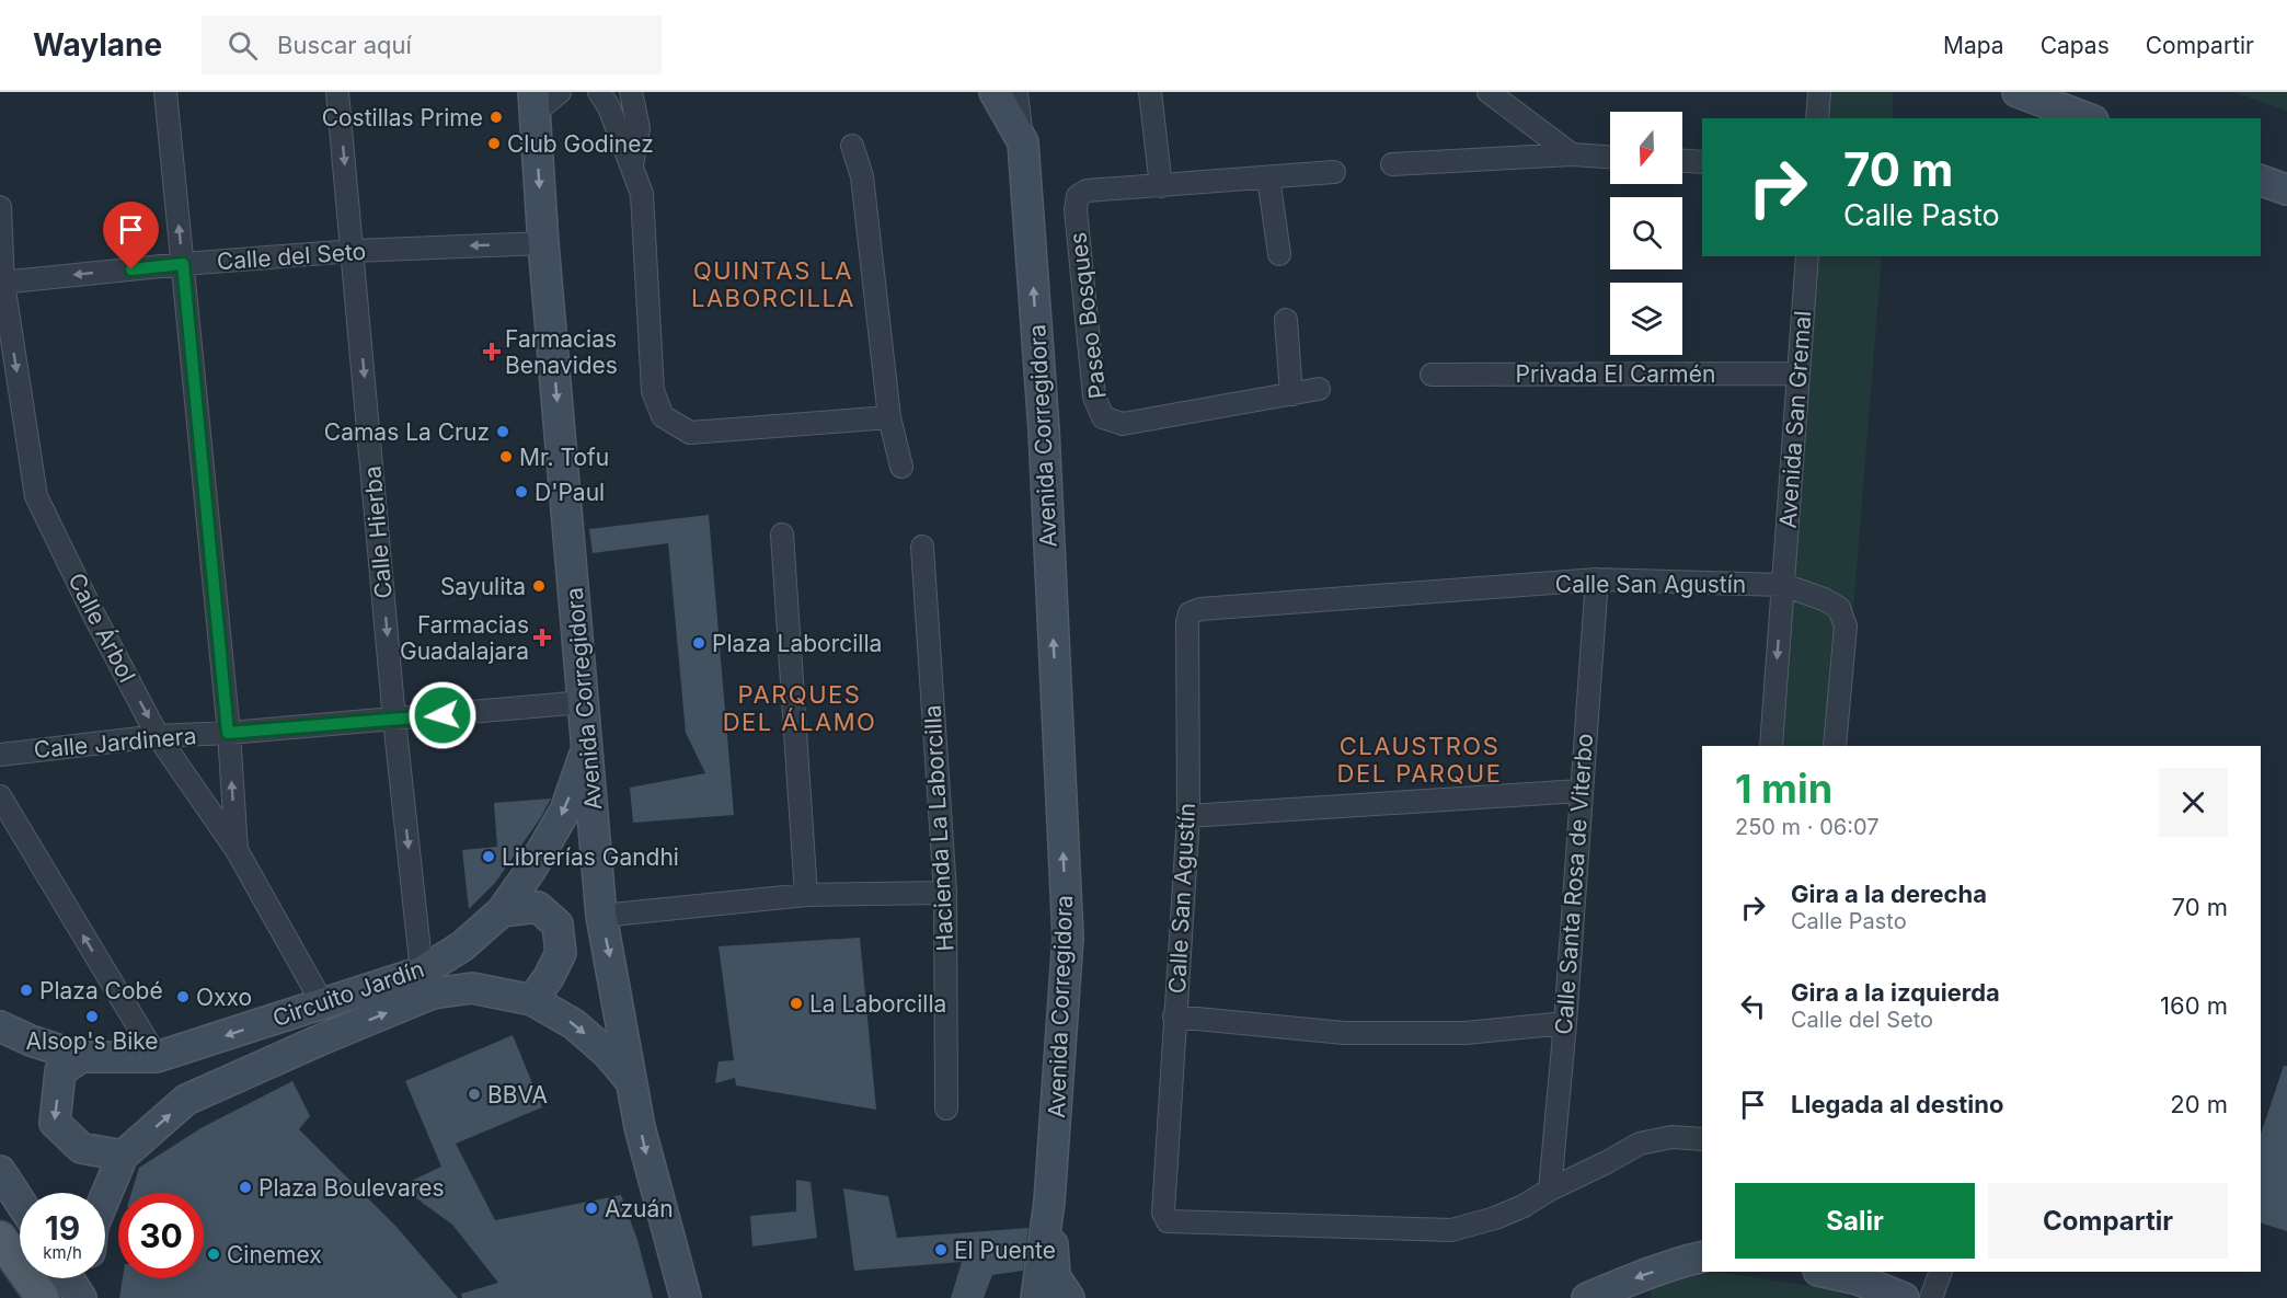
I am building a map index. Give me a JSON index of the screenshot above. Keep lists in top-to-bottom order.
{
  "streets": {
    "main road": ["Avenida Corregidora", "Circuito Jardín"],
    "street": [
      "Calle del Seto",
      "Paseo Bosques",
      "Privada El Carmén",
      "Avenida San Gremal",
      "Calle Hierba",
      "Calle San Agustín",
      "Calle Árbol",
      "Calle Jardinera",
      "Hacienda La Laborcilla",
      "Calle Santa Rosa de Viterbo"
    ]
  },
  "crossings": [
    ["Calle del Seto", "Avenida Corregidora"],
    ["Calle del Seto", "Calle Hierba"],
    ["Calle del Seto", "Calle Árbol"],
    ["Privada El Carmén", "Avenida San Gremal"],
    ["Avenida San Gremal", "Calle San Agustín"],
    ["Avenida Corregidora", "Calle Jardinera"],
    ["Avenida Corregidora", "Circuito Jardín"],
    ["Calle Hierba", "Calle Jardinera"],
    ["Calle Hierba", "Circuito Jardín"],
    ["Calle San Agustín", "Calle Santa Rosa de Viterbo"],
    ["Calle Árbol", "Calle Jardinera"],
    ["Calle Árbol", "Circuito Jardín"]
  ],
  "one_way": ["Calle del Seto"],
  "districts": ["QUINTAS LA LABORCILLA", "PARQUES DEL ÁLAMO", "CLAUSTROS DEL PARQUE"],
  "places": {
    "other": [
      "Costillas Prime",
      "Club Godinez",
      "Camas La Cruz",
      "Mr. Tofu",
      "D'Paul",
      "Sayulita",
      "Plaza Laborcilla",
      "Librerías Gandhi",
      "Plaza Cobé",
      "Oxxo",
      "La Laborcilla",
      "Alsop's Bike",
      "BBVA",
      "Plaza Boulevares",
      "Azuán",
      "El Puente",
      "Cinemex"
    ],
    "health": ["Farmacias Benavides", "Farmacias Guadalajara"]
  },
  "north": "bottom",
  "page": {
    "header": "Waylane",
    "search": "Buscar aquí",
    "nav": ["Mapa", "Capas", "Compartir"],
    "turn": ["70 m", "Calle Pasto"],
    "heading": ["1 min", "250 m · 06:07"],
    "list": [
      {
        "name": "Gira a la derecha",
        "note": "Calle Pasto",
        "value": "70 m"
      },
      {
        "name": "Gira a la izquierda",
        "note": "Calle del Seto",
        "value": "160 m"
      },
      {
        "name": "Llegada al destino",
        "value": "20 m"
      }
    ],
    "buttons": ["Salir", "Compartir"],
    "speed": "19 km/h",
    "limit": "30"
  }
}
